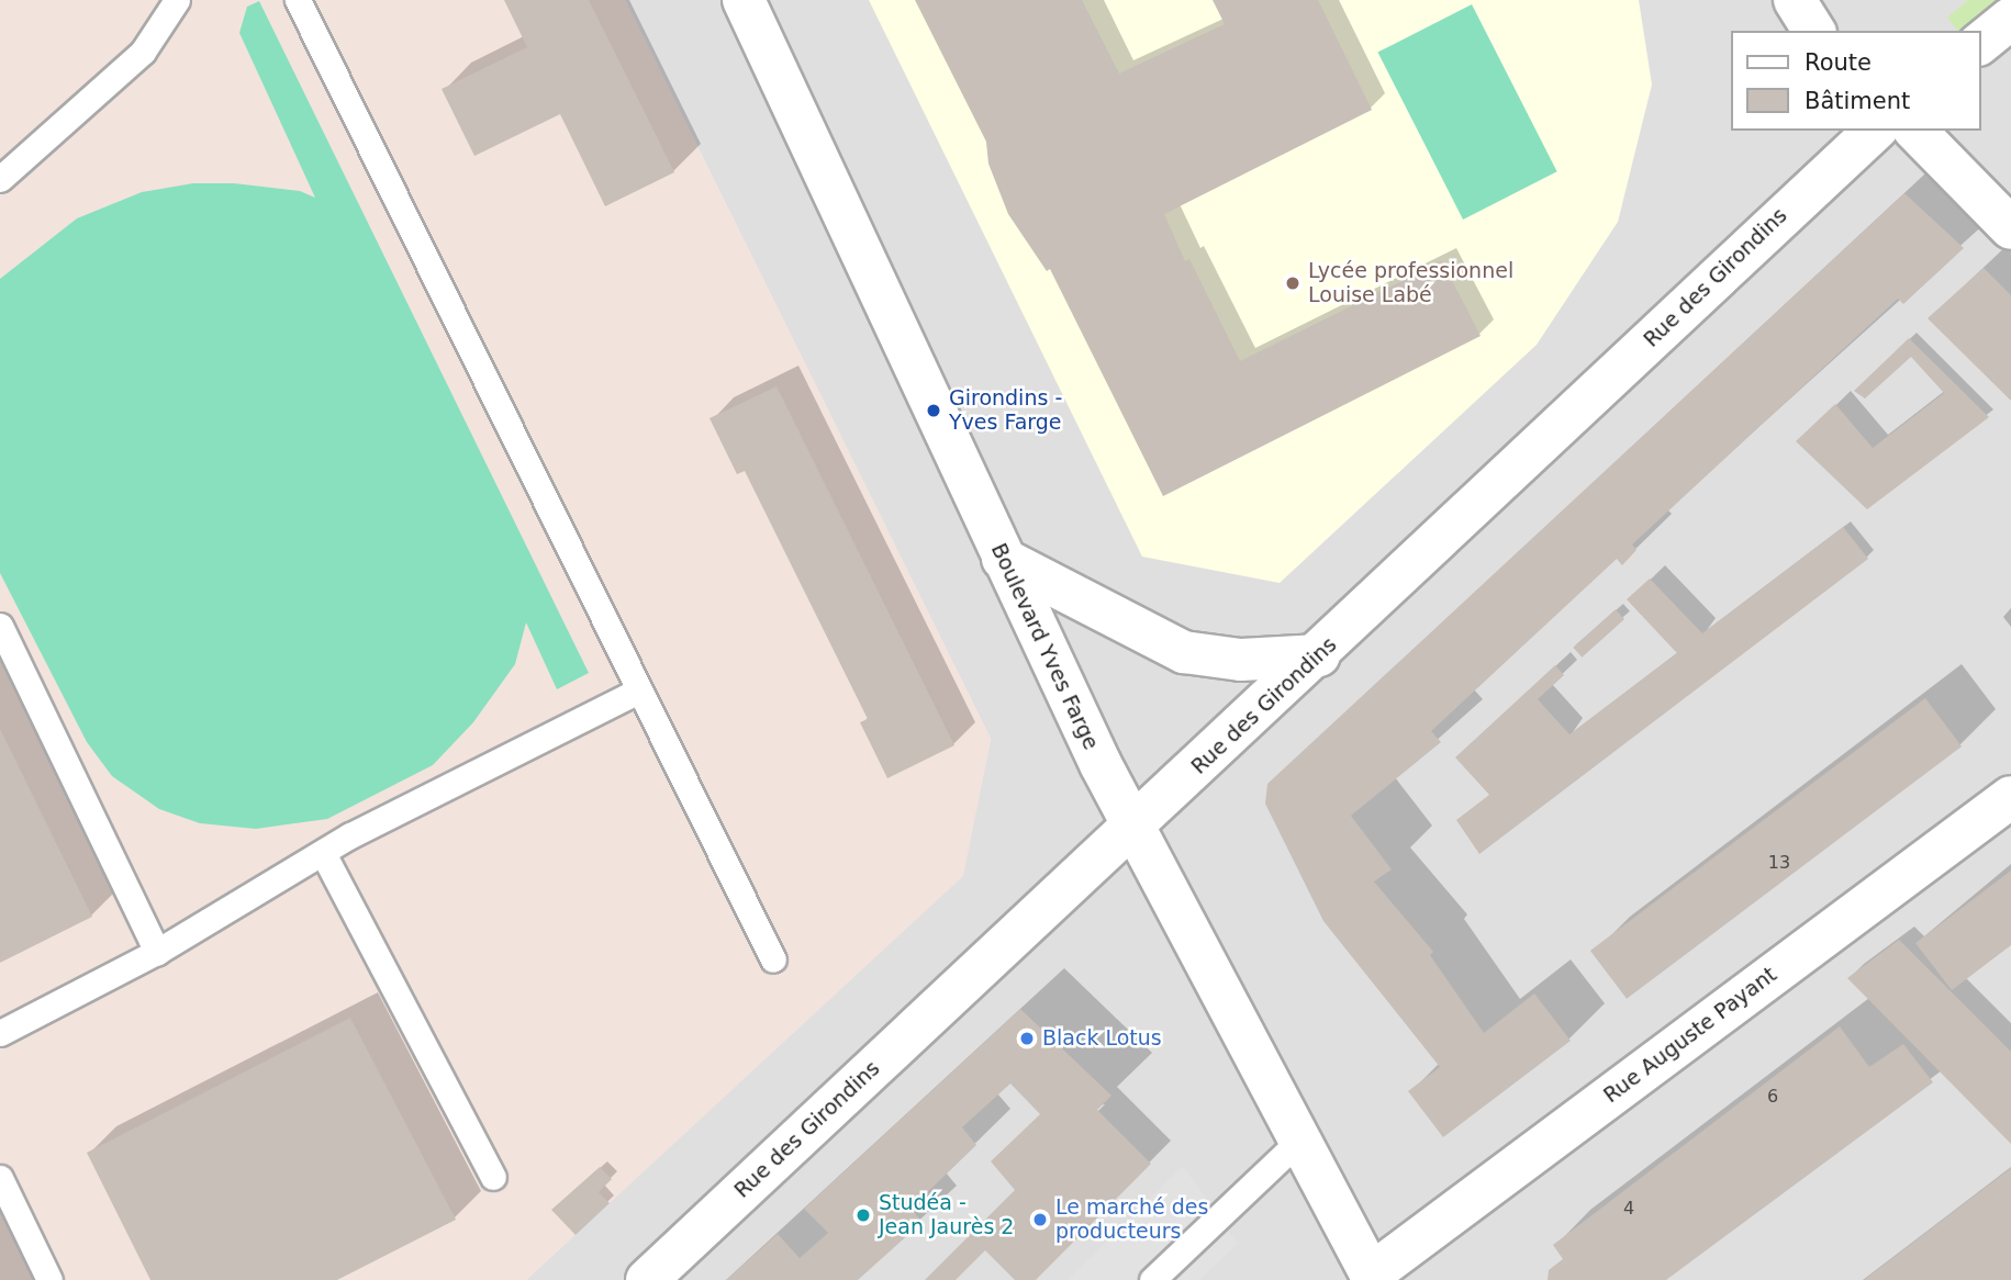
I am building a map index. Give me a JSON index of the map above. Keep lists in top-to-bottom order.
{
  "streets": {
    "street": ["Rue des Girondins", "Boulevard Yves Farge", "Rue Auguste Payant"]
  },
  "crossings": [
    ["Rue des Girondins", "Boulevard Yves Farge"],
    ["Boulevard Yves Farge", "Rue Auguste Payant"]
  ],
  "places": [
    "Lycée professionnel Louise Labé",
    "Girondins - Yves Farge",
    "Black Lotus",
    "Studéa - Jean Jaurès 2",
    "Le marché des producteurs"
  ],
  "house_numbers": ["13", "6", "4"],
  "legend": ["Route", "Bâtiment"]
}
